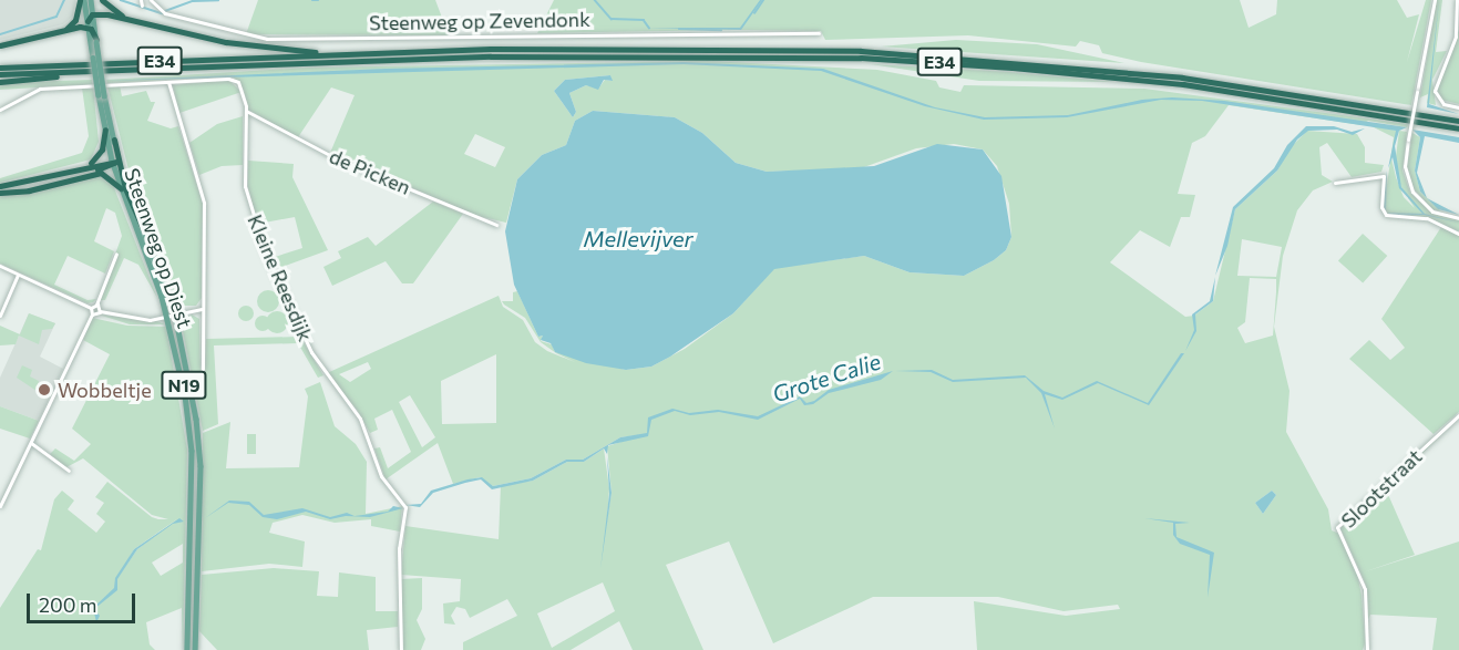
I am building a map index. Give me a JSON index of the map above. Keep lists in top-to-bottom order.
{
  "streets": {
    "highway": ["E34"],
    "main road": ["Steenweg op Diest", "N19"],
    "street": [
      "Steenweg op Zevendonk",
      "de Picken",
      "Kleine Reesdijk",
      "Slootstraat"
    ]
  },
  "crossings": [
    ["de Picken", "Kleine Reesdijk"],
    ["Steenweg op Diest", "Kleine Reesdijk"],
    ["Steenweg op Diest", "N19"]
  ],
  "water": ["Mellevijver", "Grote Calie"],
  "places": ["Wobbeltje"],
  "scale_bar": "200 m"
}
